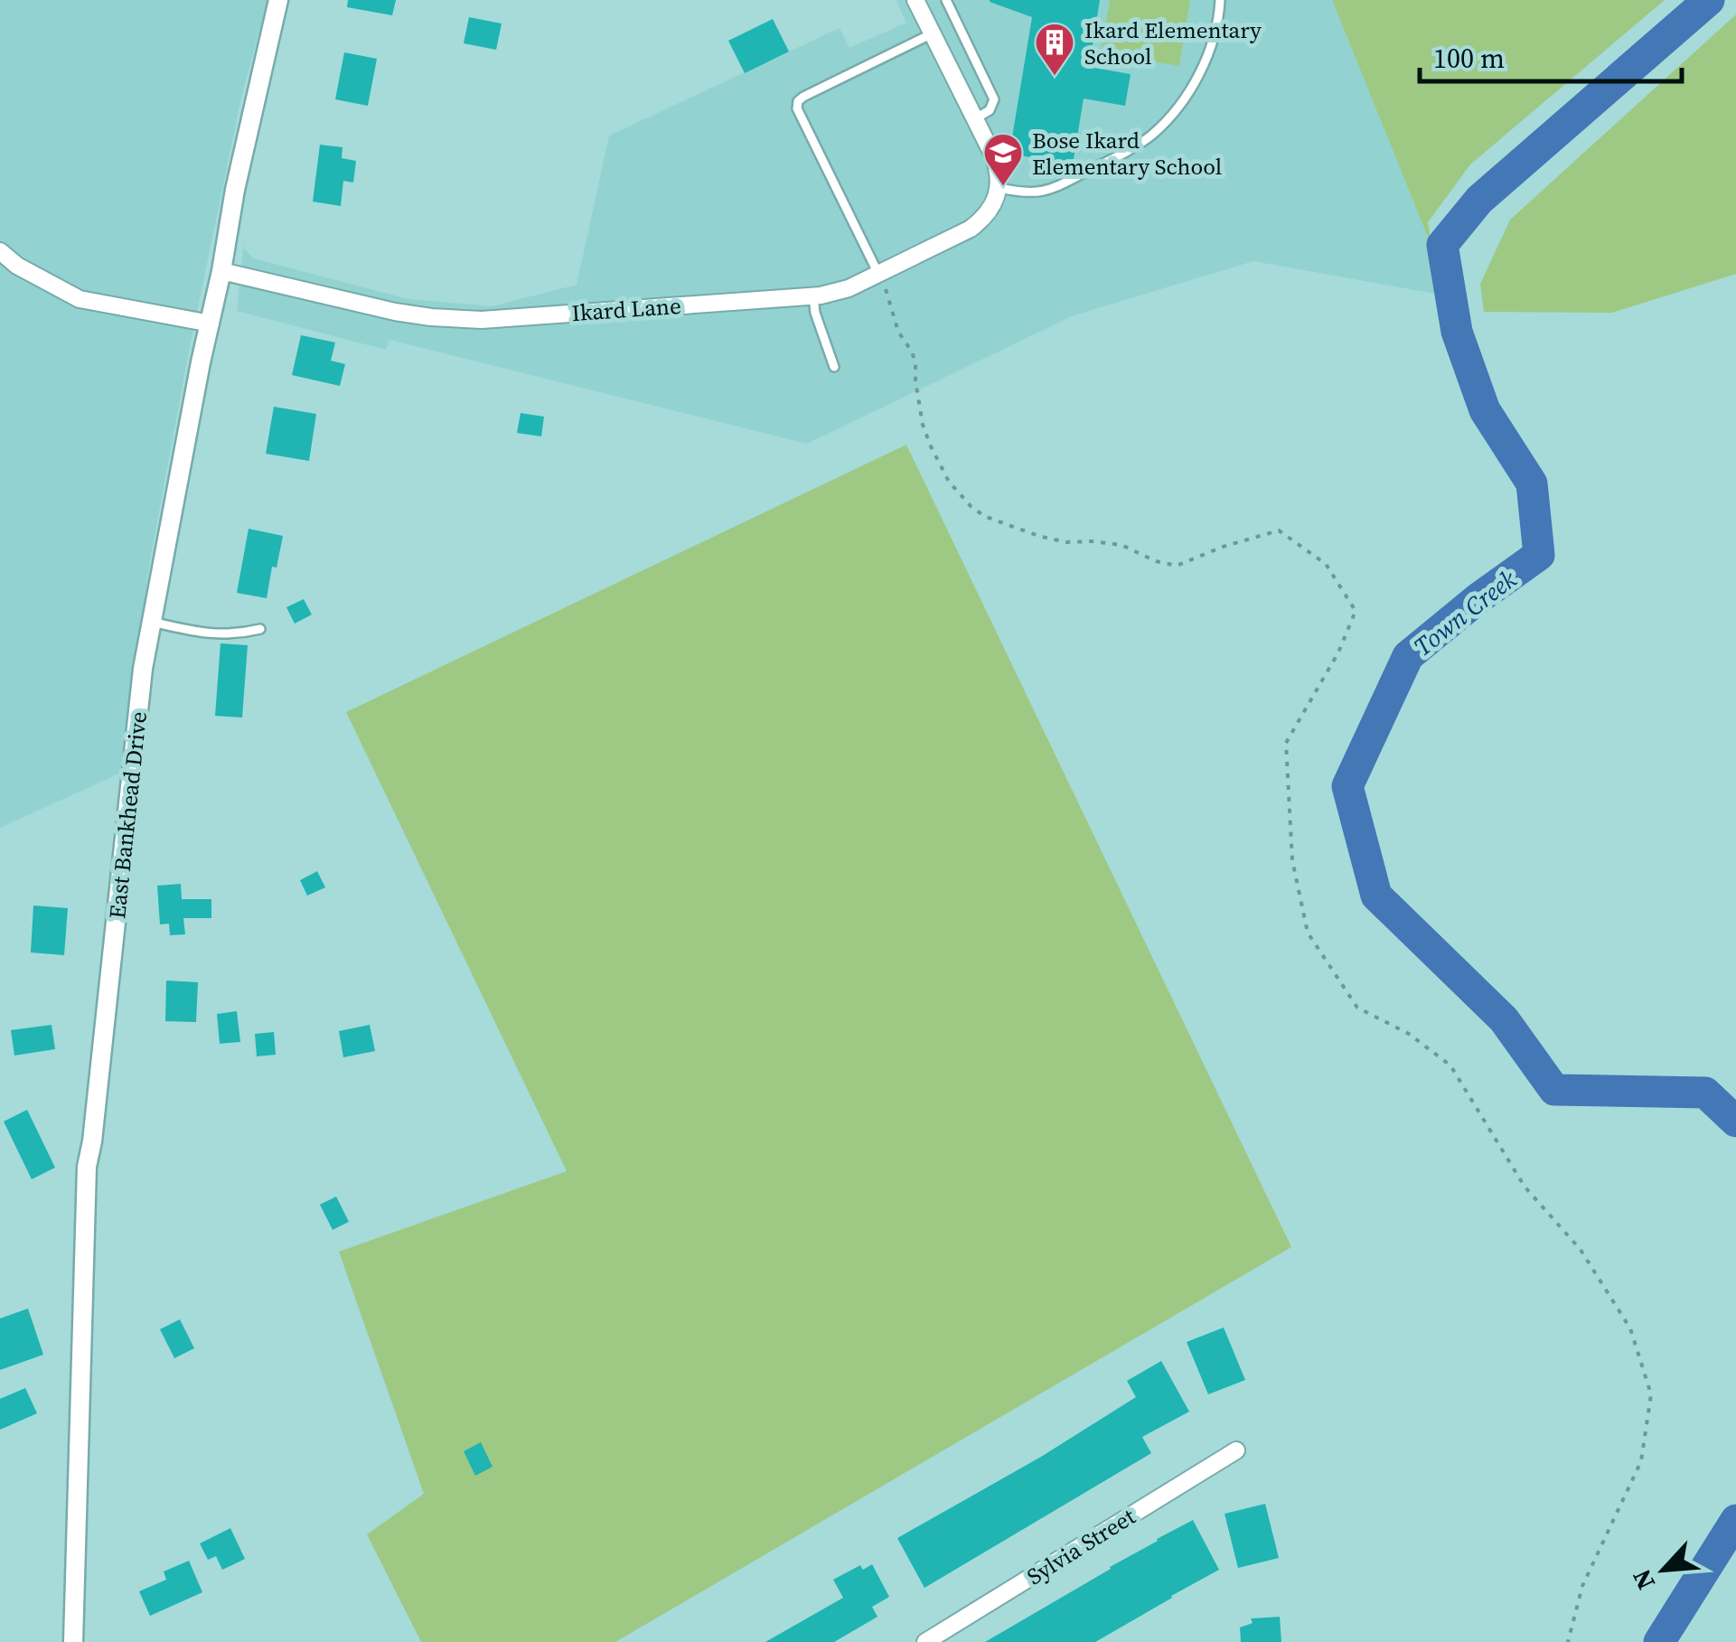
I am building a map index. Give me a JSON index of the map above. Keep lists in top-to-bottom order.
{
  "streets": {
    "street": ["Ikard Lane", "East Bankhead Drive", "Sylvia Street"]
  },
  "crossings": [
    ["Ikard Lane", "East Bankhead Drive"]
  ],
  "water": ["Town Creek"],
  "places": {
    "building": ["Ikard Elementary School"],
    "school or university": ["Bose Ikard Elementary School"]
  },
  "scale_bar": "100 m",
  "north": "bottom left"
}
